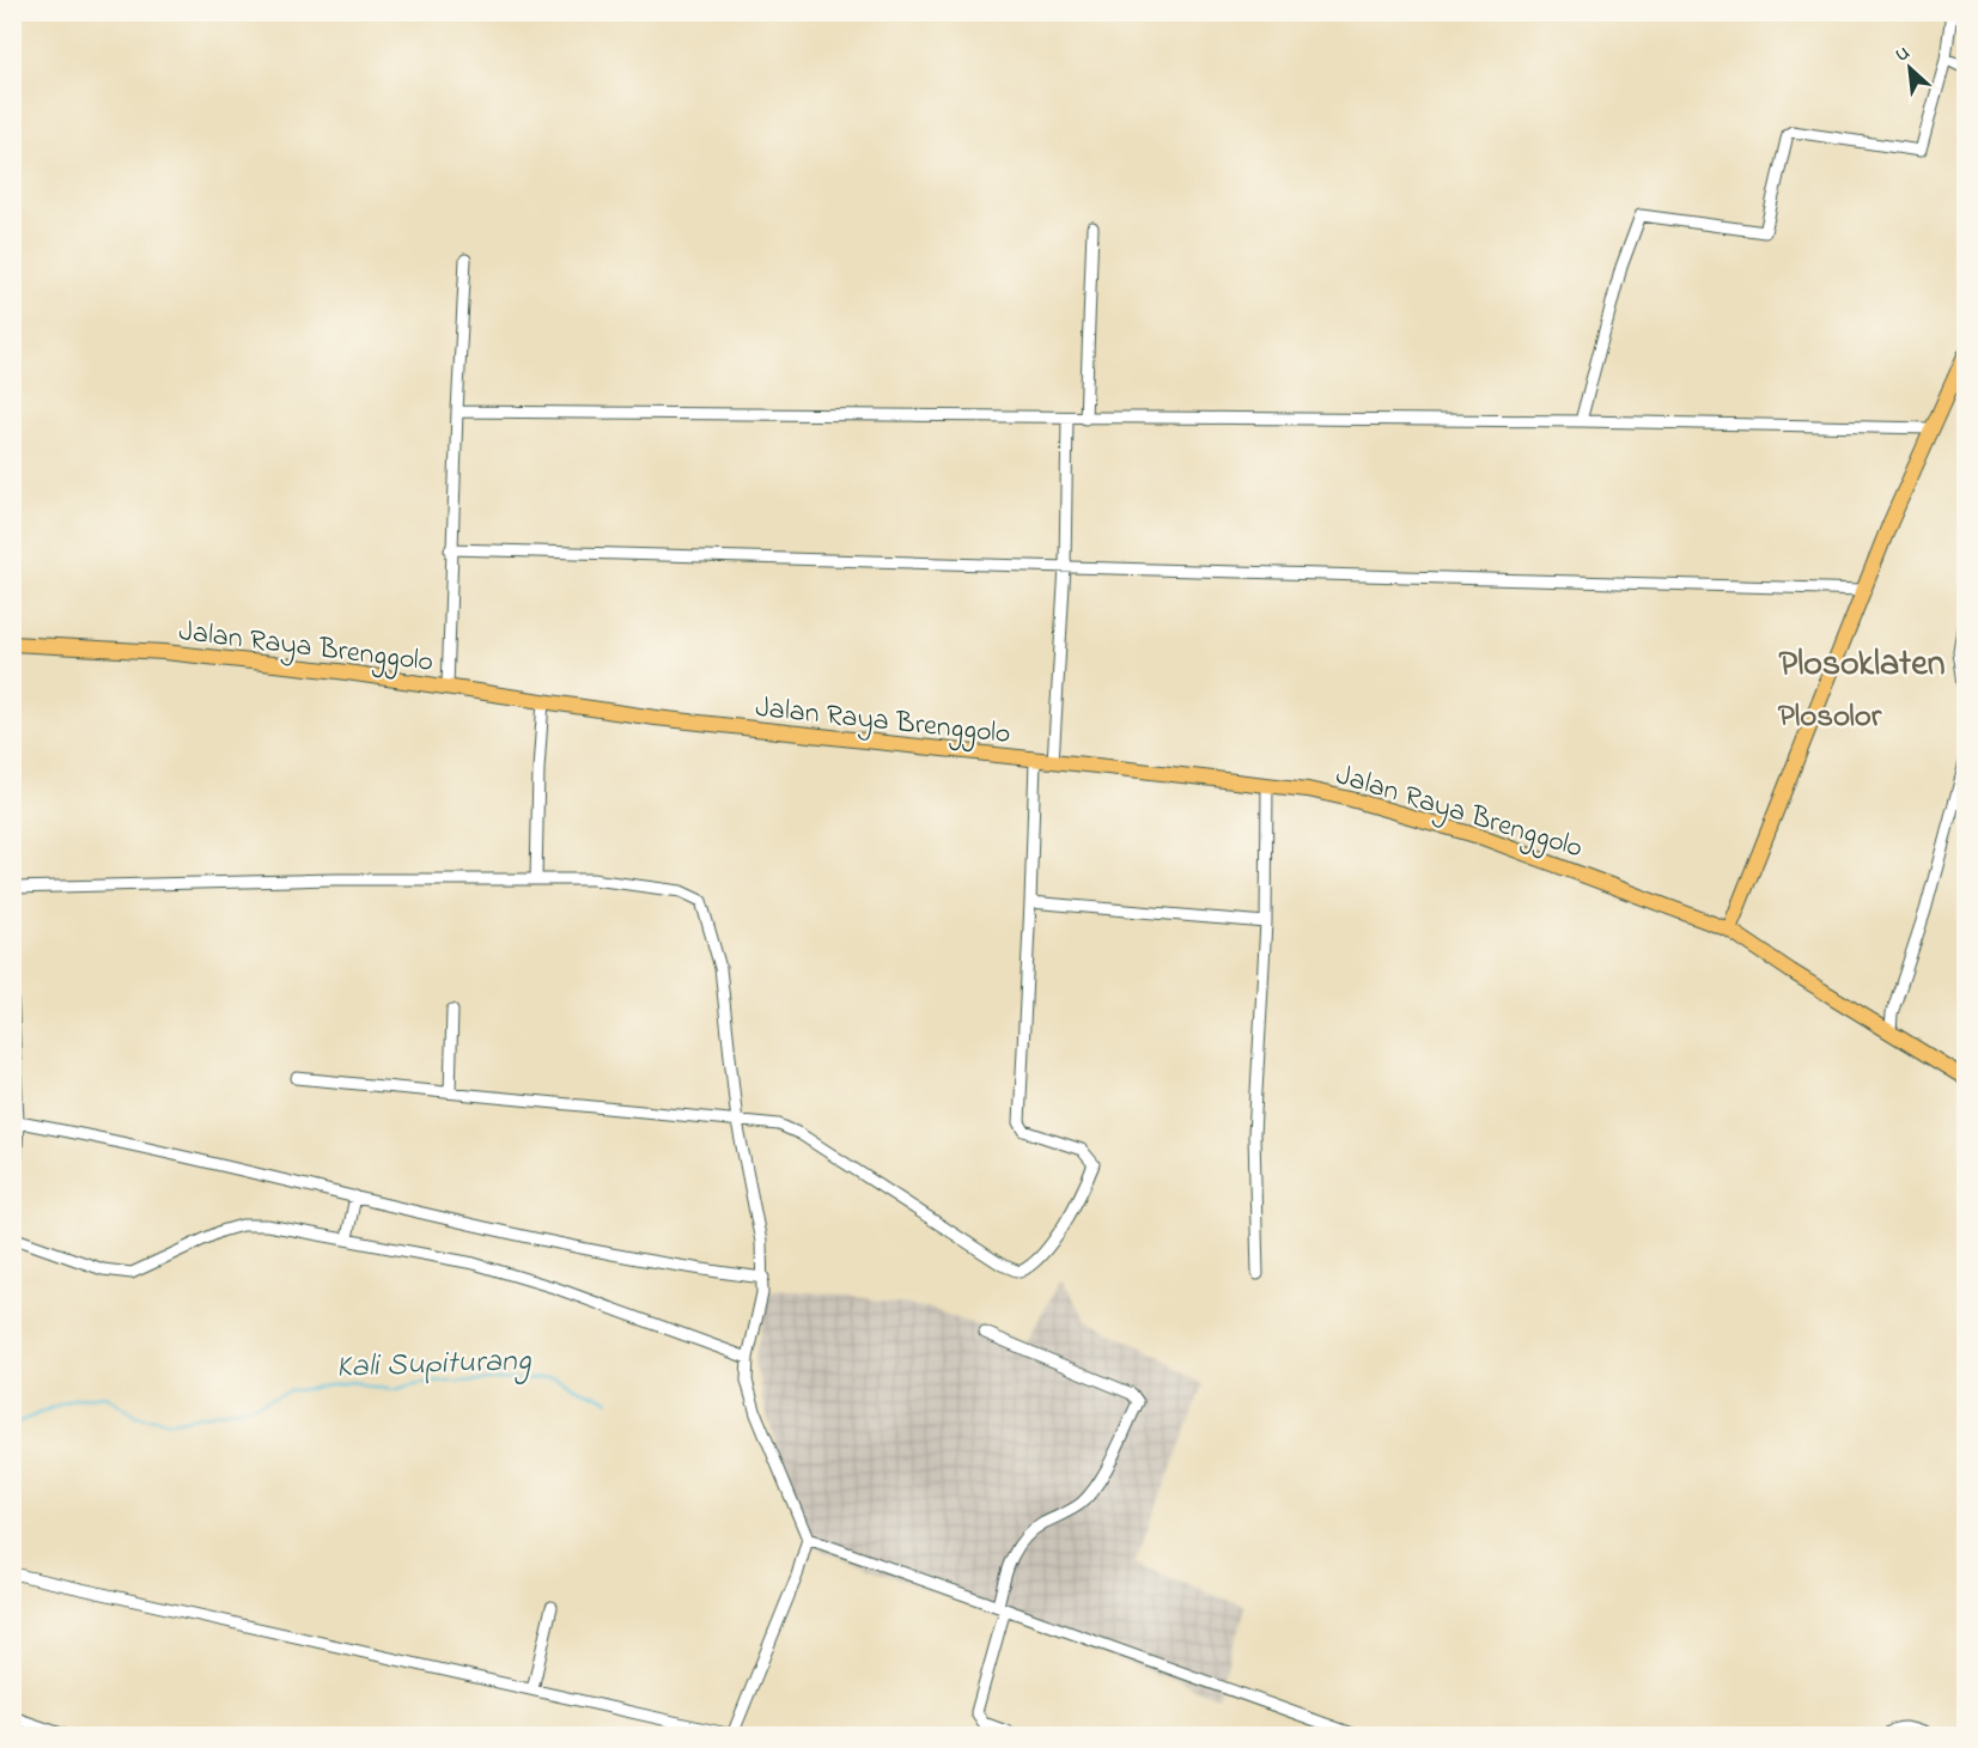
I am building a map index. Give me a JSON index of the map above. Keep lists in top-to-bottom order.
{
  "streets": {
    "main road": ["Jalan Raya Brenggolo"]
  },
  "districts": ["Plosoklaten", "Plosolor"],
  "water": ["Kali Supiturang"],
  "north": "top left"
}
